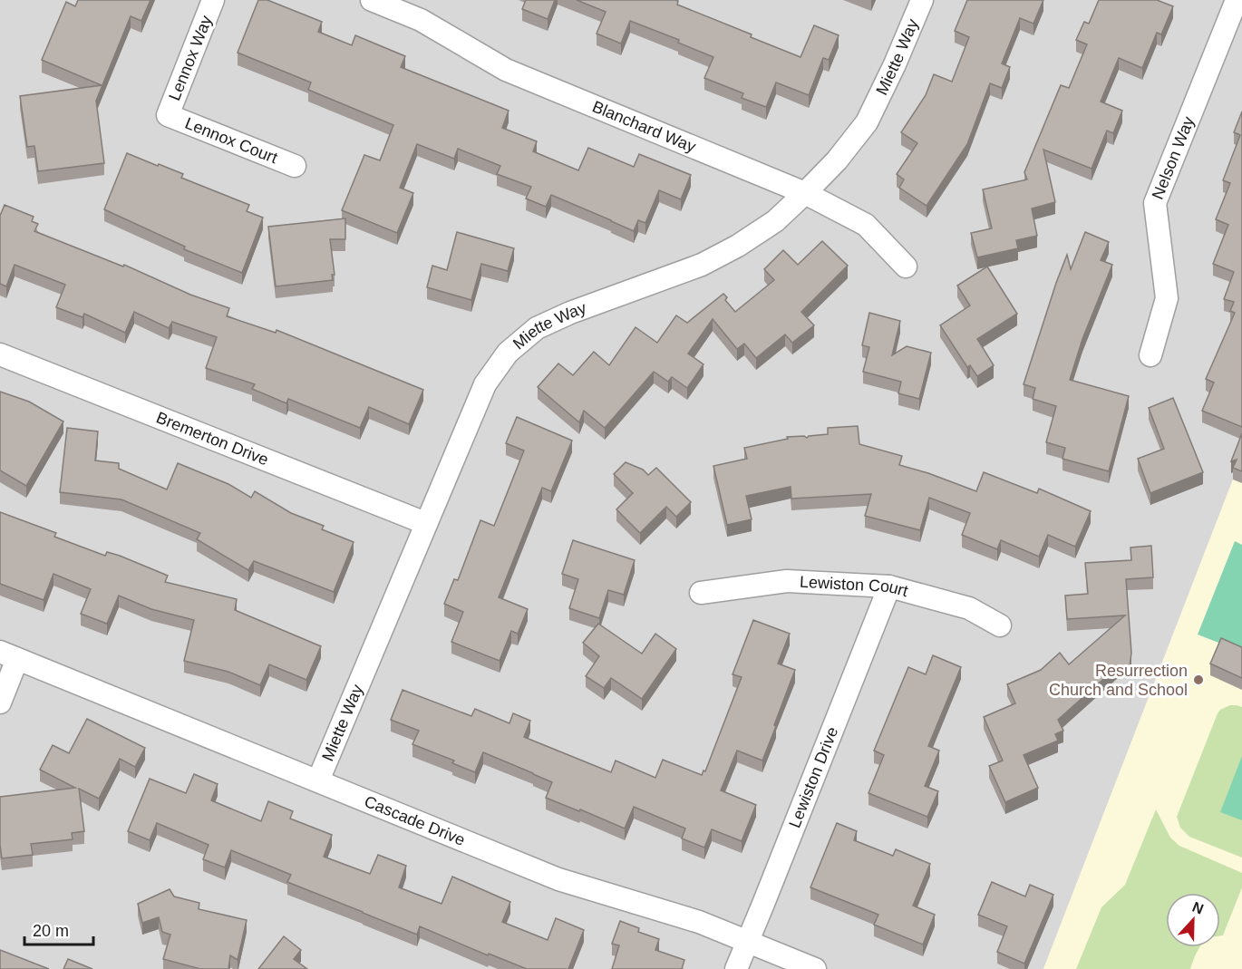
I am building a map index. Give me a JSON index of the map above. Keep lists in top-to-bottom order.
{
  "streets": {
    "street": [
      "Miette Way",
      "Lennox Way",
      "Blanchard Way",
      "Lennox Court",
      "Nelson Way",
      "Bremerton Drive",
      "Lewiston Court",
      "Lewiston Drive",
      "Cascade Drive"
    ]
  },
  "crossings": [
    ["Miette Way", "Blanchard Way"],
    ["Miette Way", "Bremerton Drive"],
    ["Miette Way", "Cascade Drive"],
    ["Lennox Way", "Lennox Court"],
    ["Lewiston Court", "Lewiston Drive"],
    ["Lewiston Drive", "Cascade Drive"]
  ],
  "places": ["Resurrection Church and School"],
  "scale_bar": "20 m",
  "north": "top"
}
